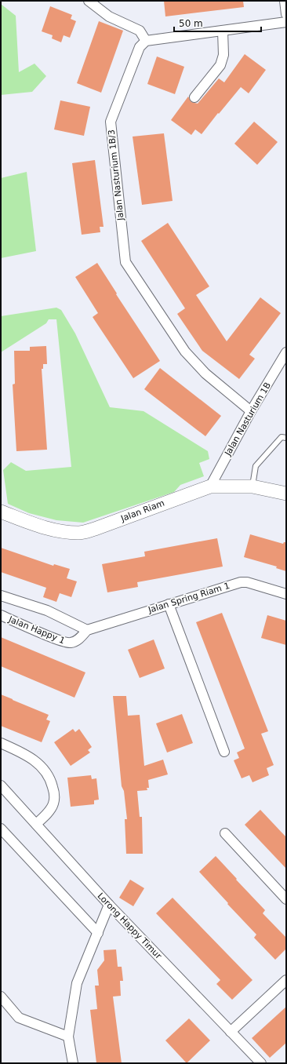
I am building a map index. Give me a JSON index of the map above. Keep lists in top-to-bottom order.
{
  "streets": {
    "main road": ["Jalan Riam"],
    "street": [
      "Jalan Nasturium 1B/3",
      "Jalan Nasturium 1B",
      "Jalan Spring Riam 1",
      "Jalan Happy 1",
      "Lorong Happy Timur"
    ]
  },
  "crossings": [
    ["Jalan Nasturium 1B/3", "Jalan Nasturium 1B"],
    ["Jalan Nasturium 1B", "Jalan Riam"],
    ["Jalan Spring Riam 1", "Jalan Happy 1"]
  ],
  "scale_bar": "50 m"
}
